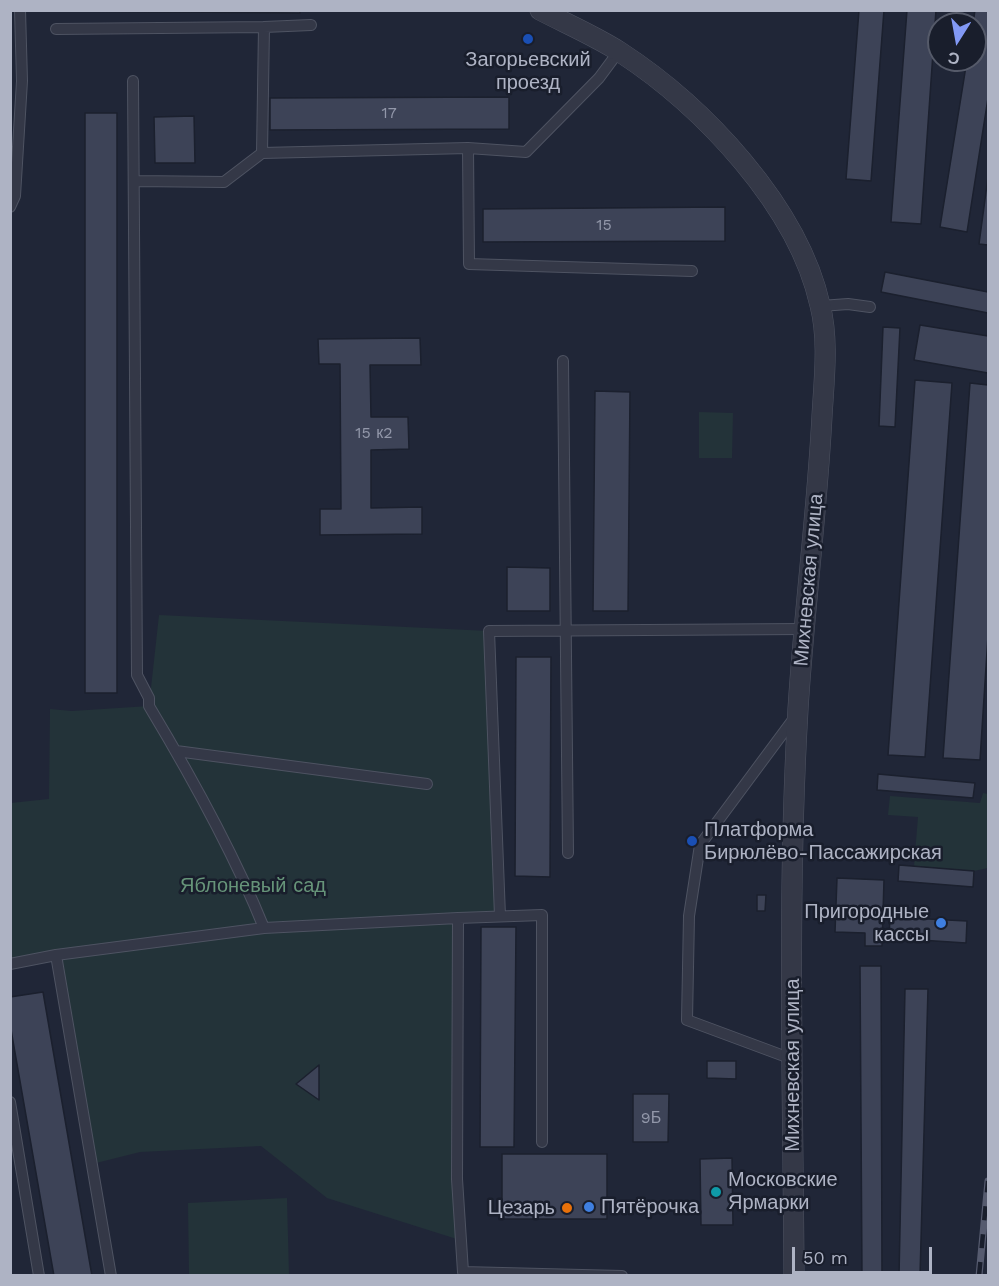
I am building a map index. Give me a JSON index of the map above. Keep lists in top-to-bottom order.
{
  "streets": {
    "street": ["Михневская улица"]
  },
  "parks": ["Яблоневый сад"],
  "places": [
    "Загорьевский проезд",
    "Платформа Бирюлёво-Пассажирская",
    "Пригородные кассы",
    "Московские Ярмарки",
    "Пятёрочка",
    "Цезарь"
  ],
  "house_numbers": [
    "17",
    "15",
    "15 к2",
    "9Б"
  ],
  "scale_bar": "50 m",
  "north": "bottom"
}
